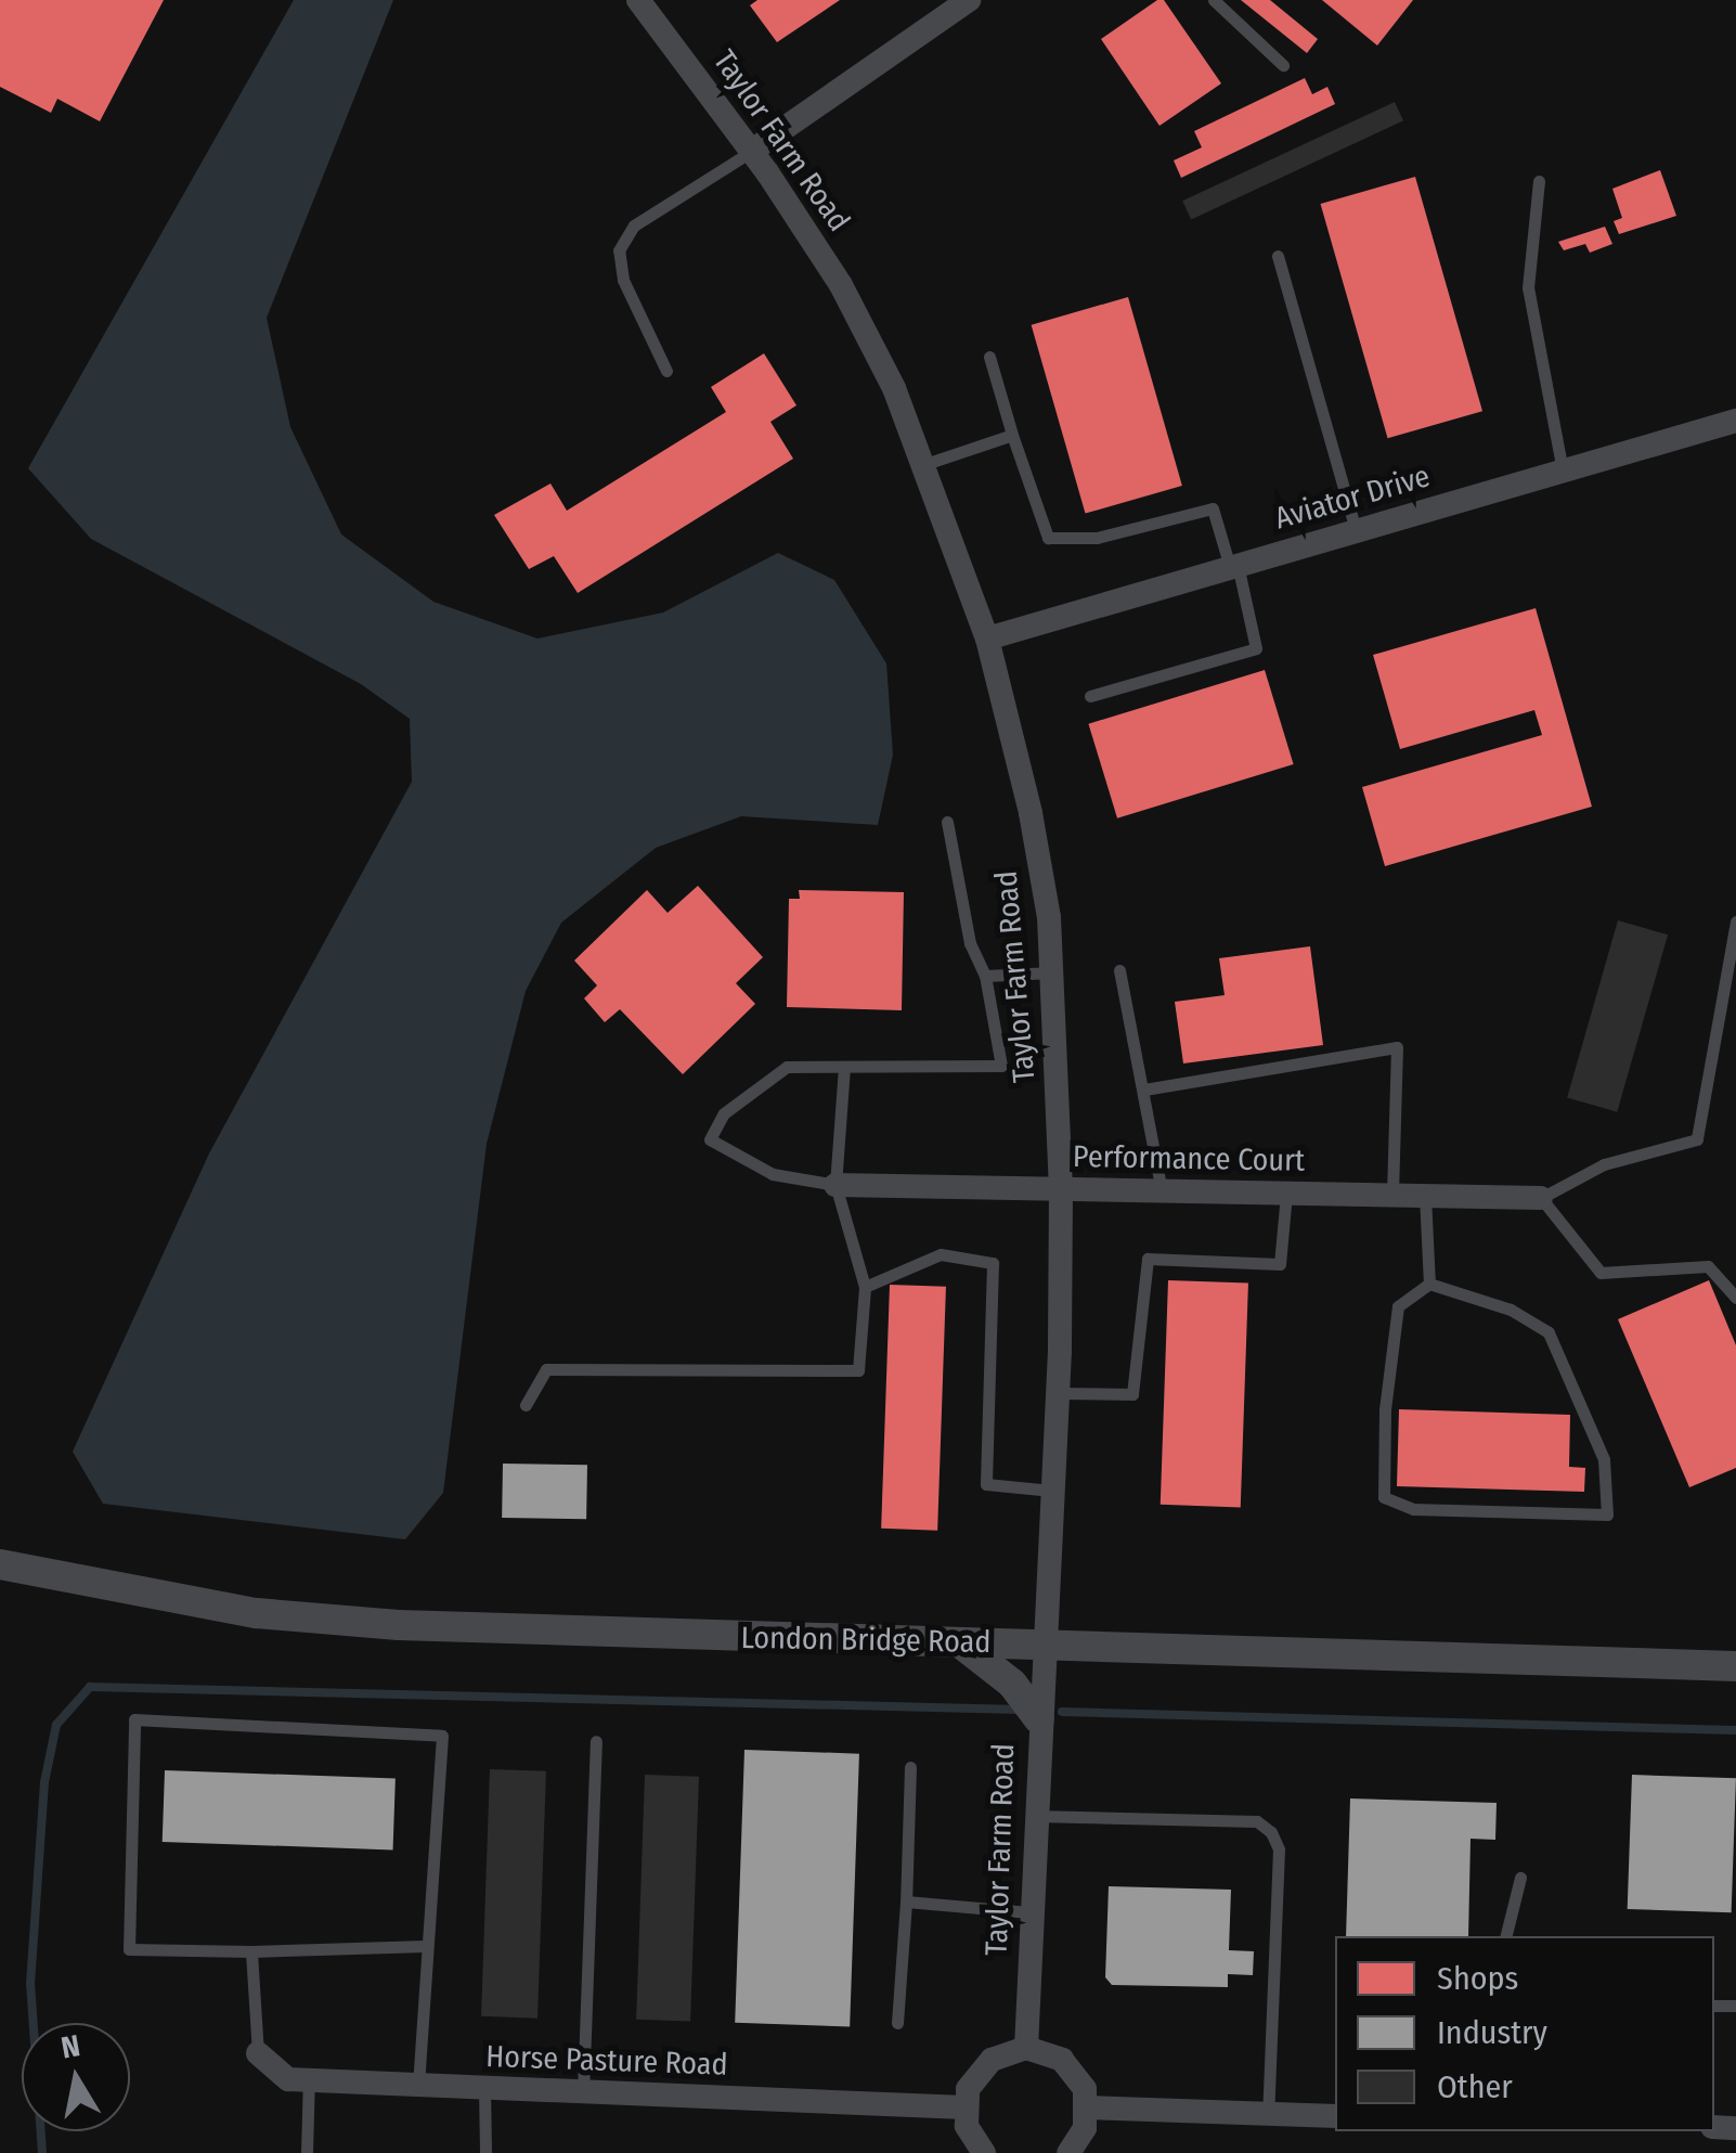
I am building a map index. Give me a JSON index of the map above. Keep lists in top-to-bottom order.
{
  "streets": {
    "street": [
      "Taylor Farm Road",
      "Aviator Drive",
      "Performance Court",
      "London Bridge Road",
      "Horse Pasture Road"
    ]
  },
  "crossings": [
    ["Taylor Farm Road", "Aviator Drive"],
    ["Taylor Farm Road", "Performance Court"],
    ["Taylor Farm Road", "London Bridge Road"]
  ],
  "legend": ["Shops", "Industry", "Other"],
  "north": "top"
}
